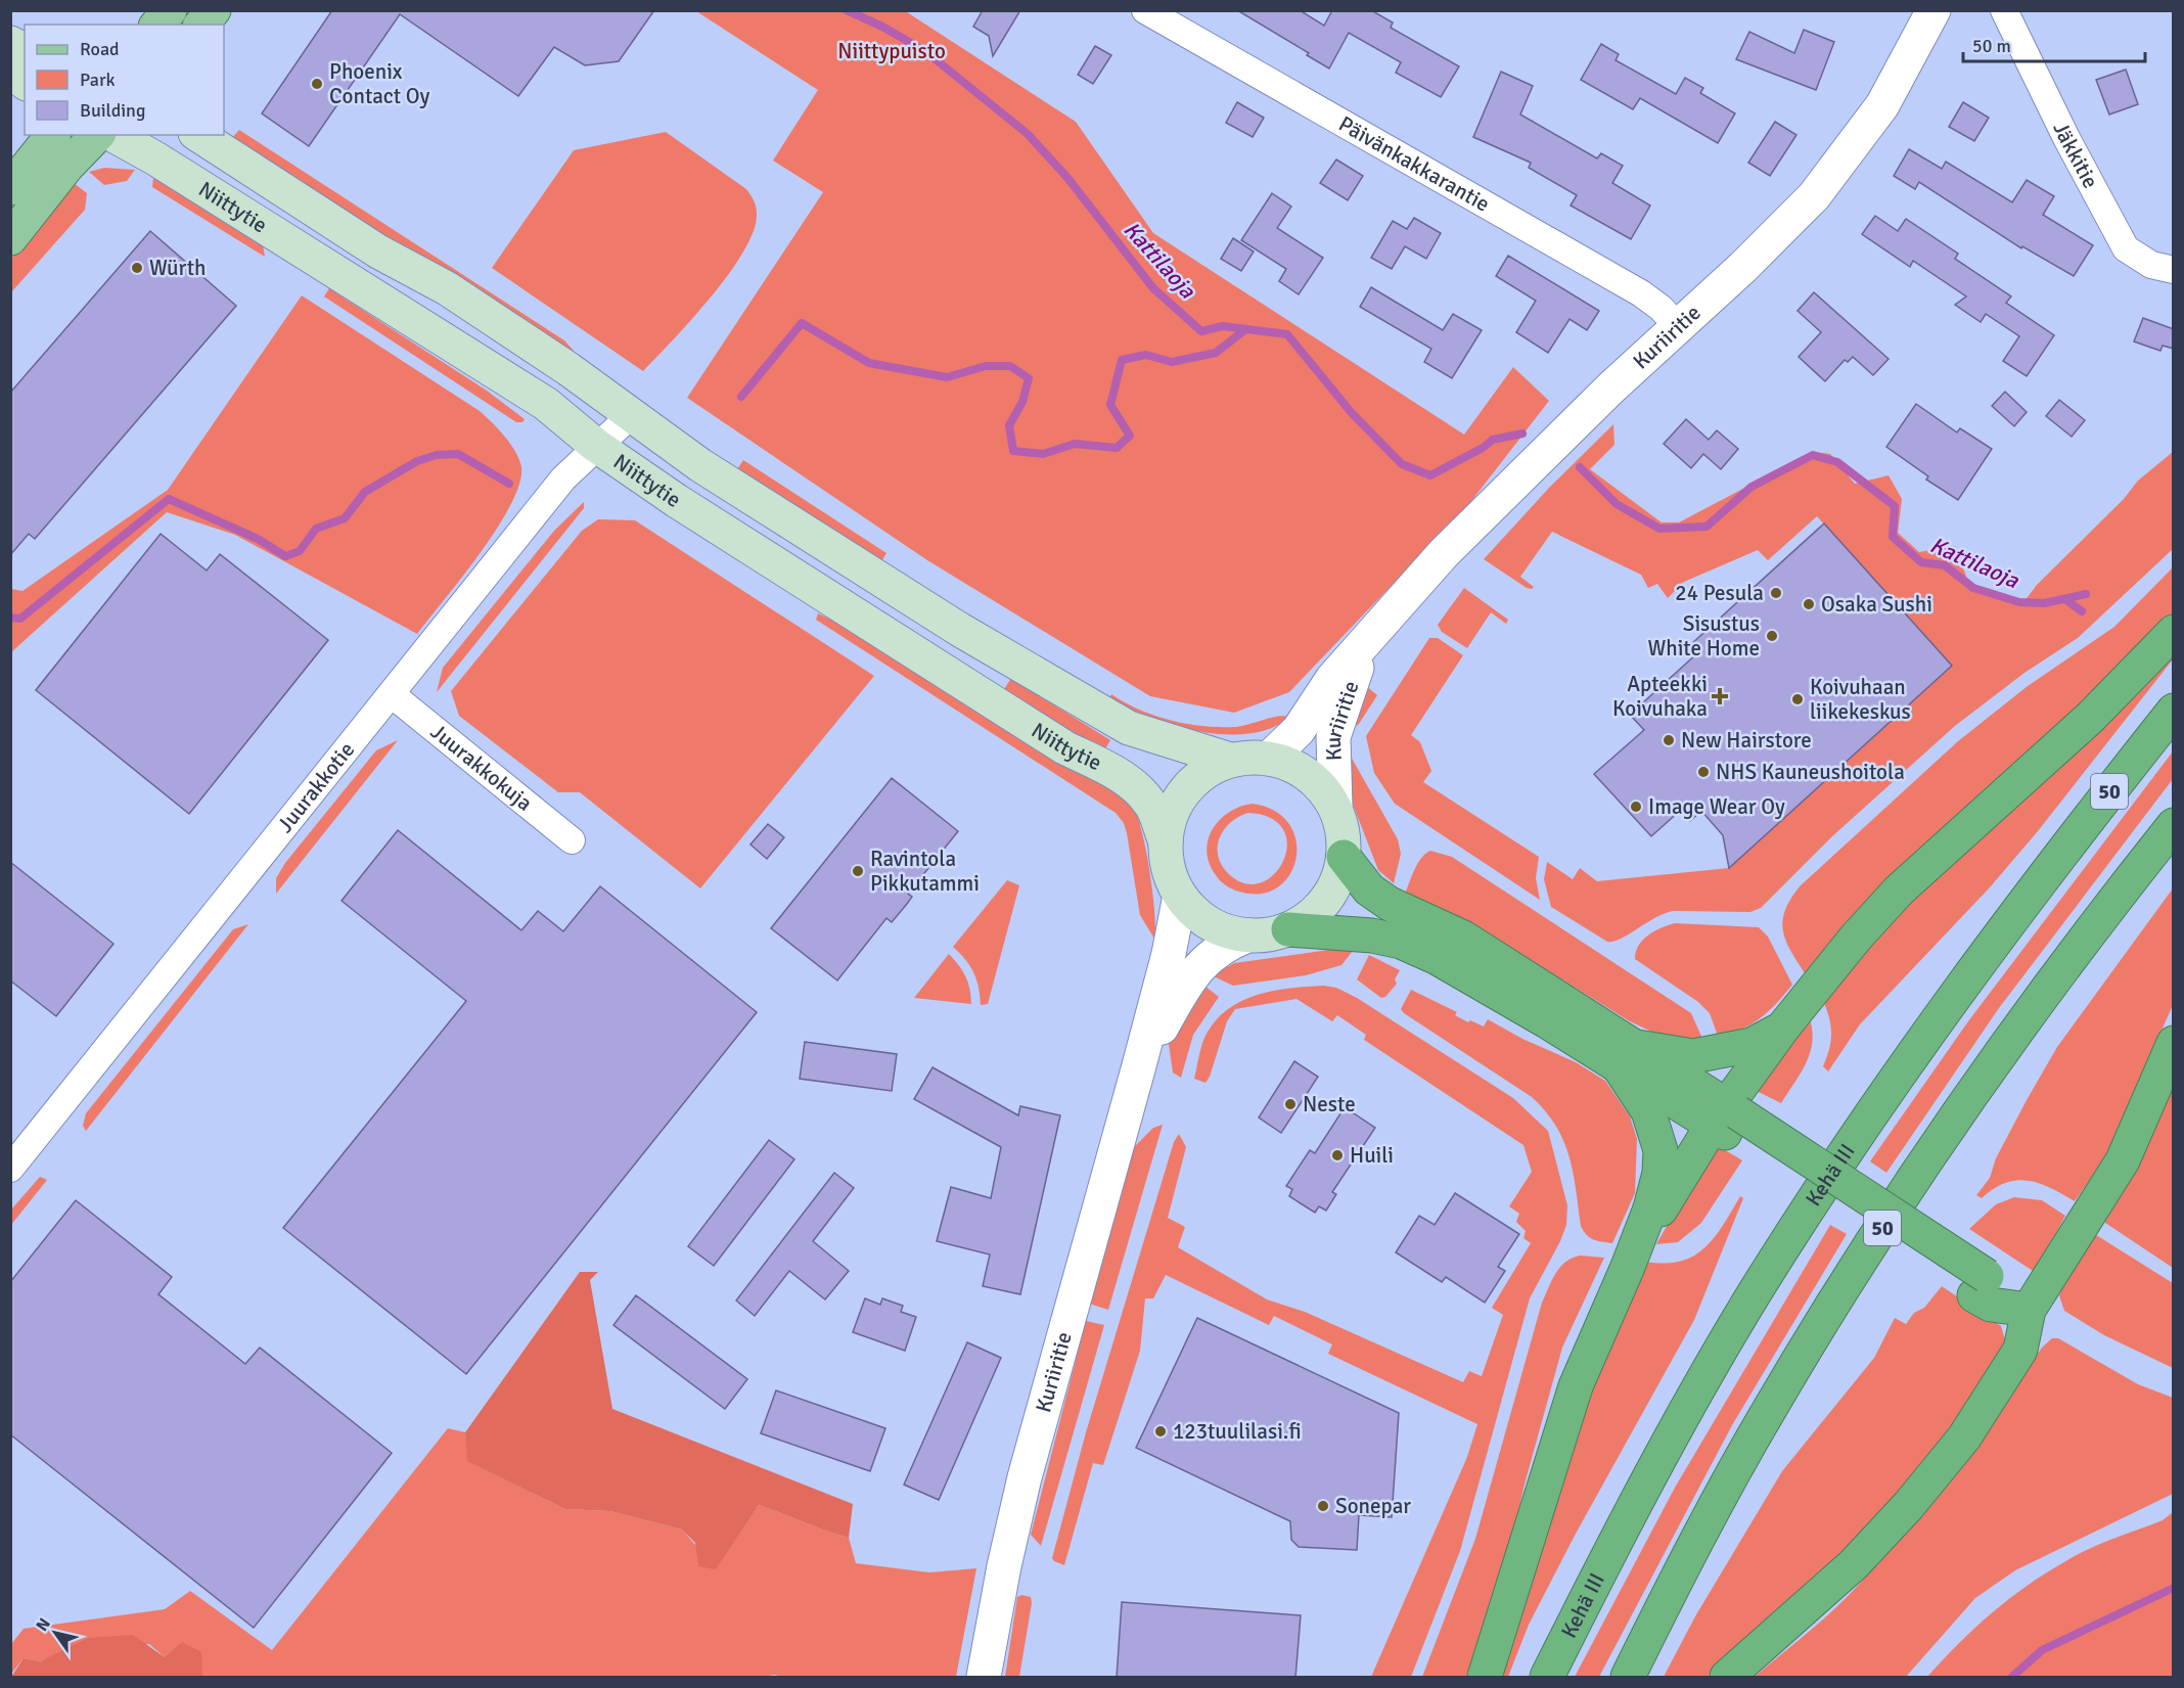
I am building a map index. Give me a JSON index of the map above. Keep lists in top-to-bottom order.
{
  "streets": {
    "highway": ["50", "Kehä III"],
    "main road": ["Niittytie"],
    "street": [
      "Jäkkitie",
      "Päivänkakkarantie",
      "Kuriiritie",
      "Juurakkokuja",
      "Juurakkotie"
    ]
  },
  "crossings": [
    ["Päivänkakkarantie", "Kuriiritie"],
    ["Niittytie", "Kuriiritie"],
    ["Niittytie", "Juurakkotie"],
    ["Juurakkokuja", "Juurakkotie"]
  ],
  "water": ["Kattilaoja"],
  "parks": ["Niittypuisto"],
  "places": {
    "other": [
      "Phoenix Contact Oy",
      "Würth",
      "24 Pesula",
      "Osaka Sushi",
      "Sisustus White Home",
      "Koivuhaan liikekeskus",
      "New Hairstore",
      "NHS Kauneushoitola",
      "Image Wear Oy",
      "Ravintola Pikkutammi",
      "Neste",
      "Huili",
      "123tuulilasi.fi",
      "Sonepar"
    ],
    "health": ["Apteekki Koivuhaka"]
  },
  "legend": ["Road", "Park", "Building"],
  "scale_bar": "50 m",
  "north": "top left"
}
